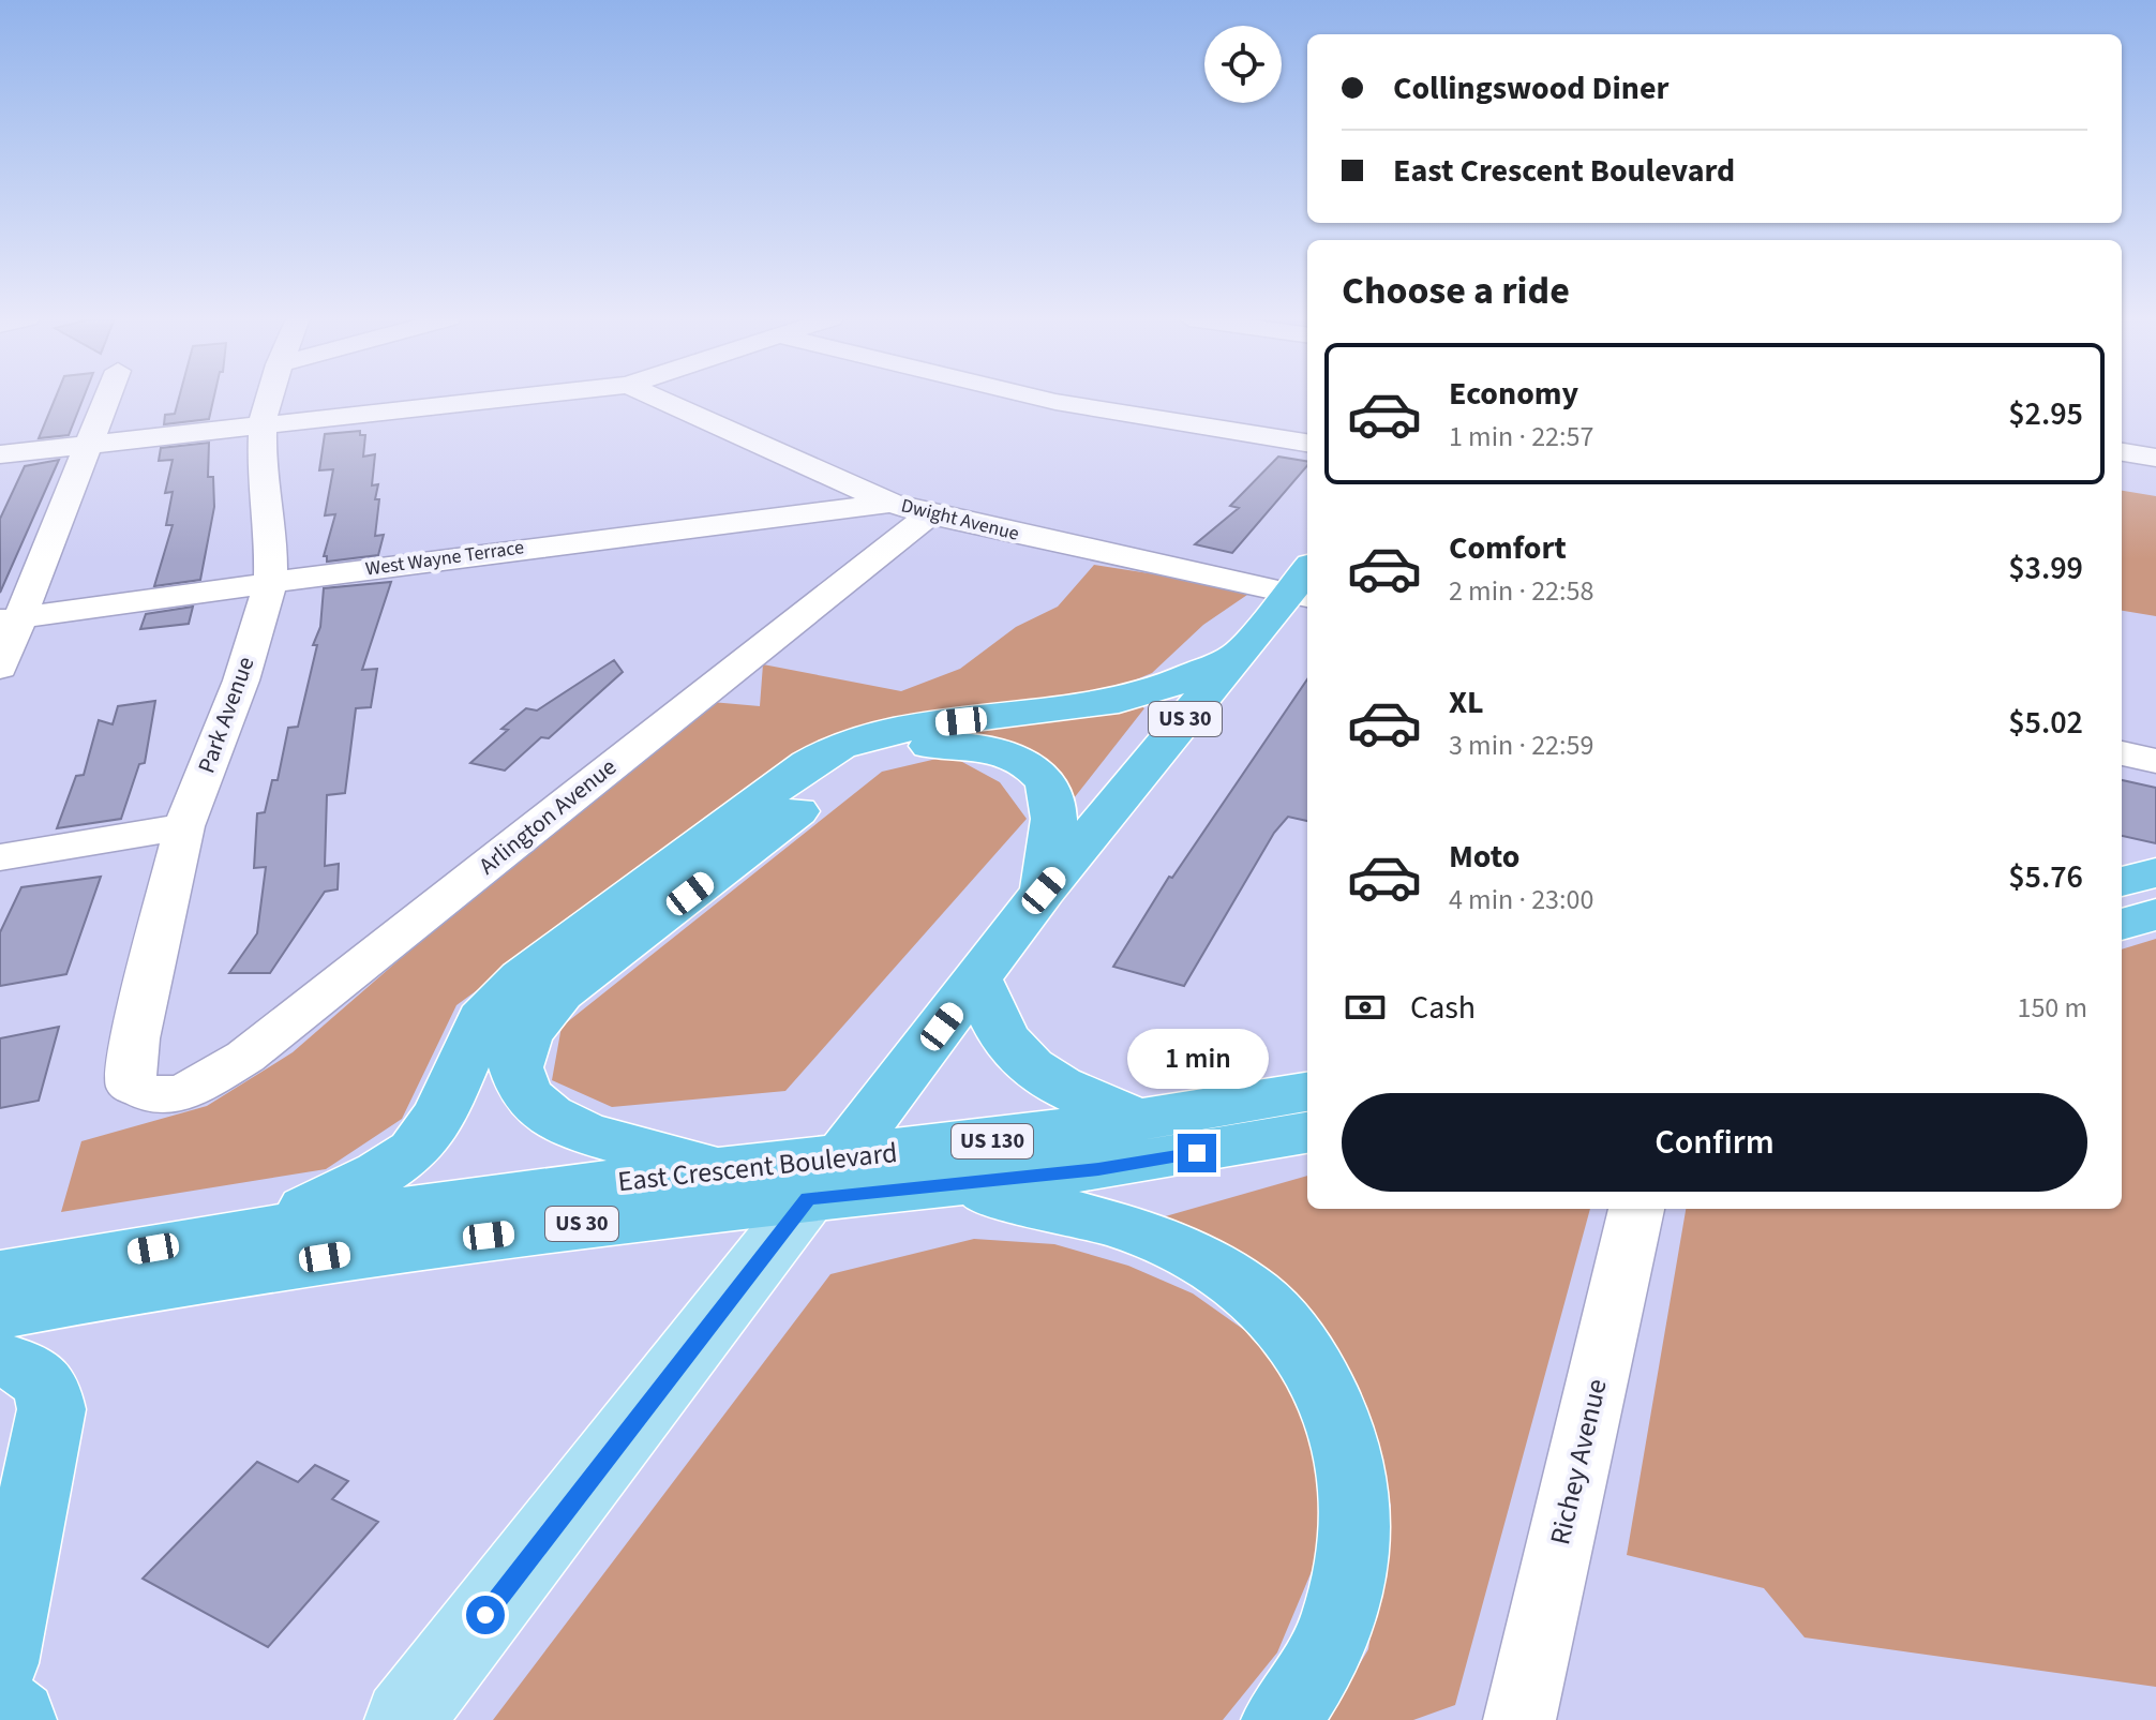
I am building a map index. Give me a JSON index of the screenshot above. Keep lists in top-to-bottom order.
{
  "streets": {
    "highway": ["US 30", "US 130", "East Crescent Boulevard"],
    "street": [
      "Dwight Avenue",
      "West Wayne Terrace",
      "Park Avenue",
      "Arlington Avenue",
      "Richey Avenue"
    ]
  },
  "crossings": [
    ["Dwight Avenue", "West Wayne Terrace"],
    ["Dwight Avenue", "US 30"],
    ["Dwight Avenue", "Arlington Avenue"],
    ["West Wayne Terrace", "Park Avenue"],
    ["Park Avenue", "Arlington Avenue"],
    ["US 30", "East Crescent Boulevard"]
  ],
  "page": {
    "banner": ["Collingswood Diner", "East Crescent Boulevard"],
    "heading": "Choose a ride",
    "list": [
      {
        "name": "Economy",
        "note": "1 min · 22:57",
        "value": "$2.95"
      },
      {
        "name": "Comfort",
        "note": "2 min · 22:58",
        "value": "$3.99"
      },
      {
        "name": "XL",
        "note": "3 min · 22:59",
        "value": "$5.02"
      },
      {
        "name": "Moto",
        "note": "4 min · 23:00",
        "value": "$5.76"
      }
    ],
    "pay": ["Cash", "150 m"],
    "bubble": "1 min",
    "buttons": "Confirm"
  }
}
